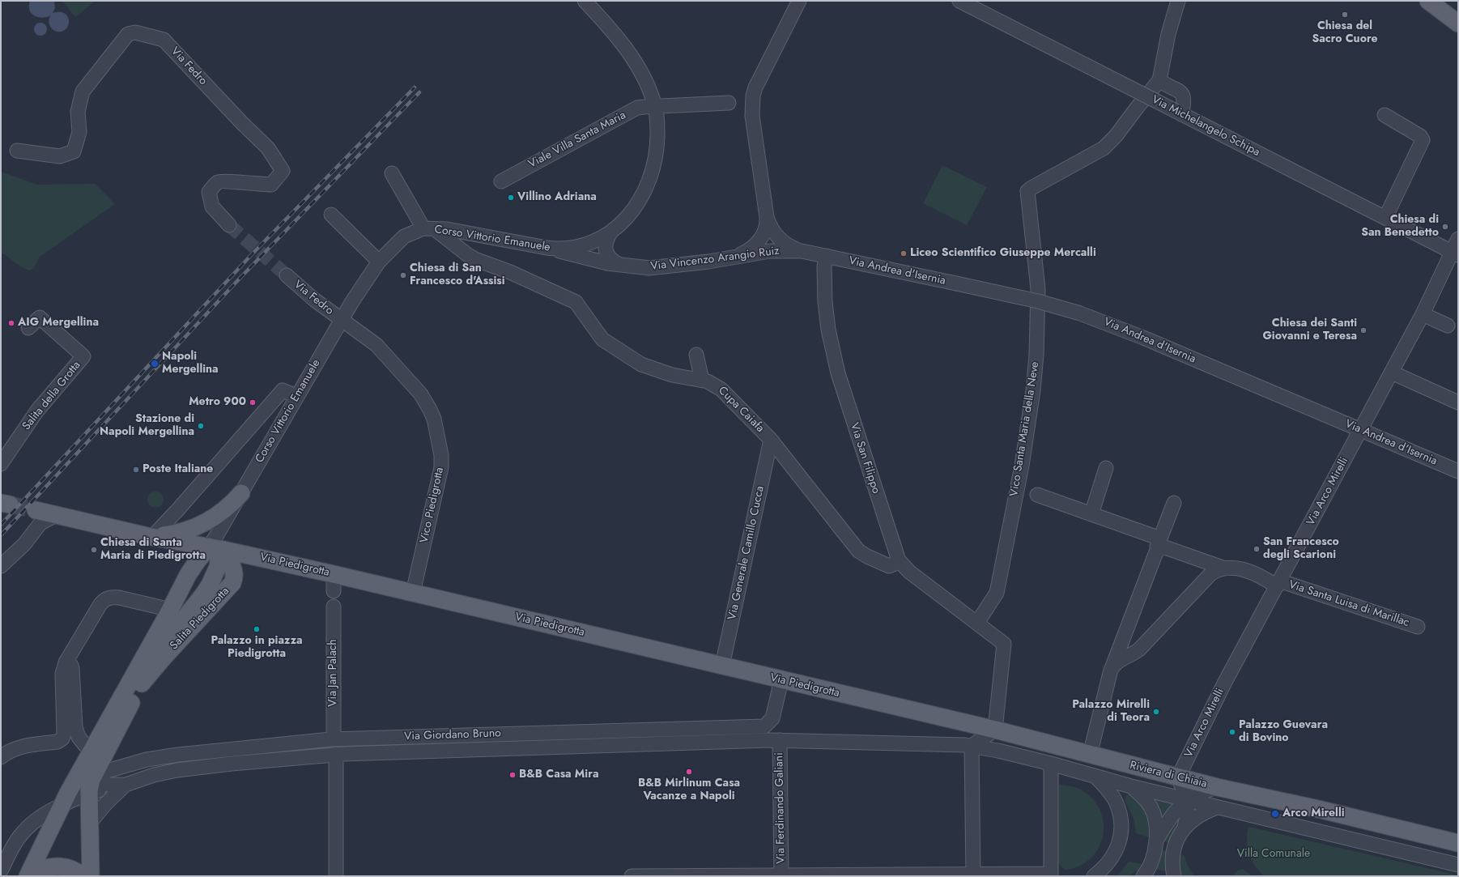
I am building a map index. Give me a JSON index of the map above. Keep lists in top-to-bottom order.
{
  "streets": {
    "main road": ["Via Piedigrotta", "Salita Piedigrotta", "Riviera di Chiaia"],
    "street": [
      "Via Fedro",
      "Via Michelangelo Schipa",
      "Viale Villa Santa Maria",
      "Corso Vittorio Emanuele",
      "Via Vincenzo Arangio Ruiz",
      "Via Andrea d'Isernia",
      "Salita della Grotta",
      "Cupa Caiafa",
      "Vico Santa Maria della Neve",
      "Via San Filippo",
      "Via Arco Mirelli",
      "Vico Piedigrotta",
      "Via Generale Camillo Cucca",
      "Via Santa Luisa di Marillac",
      "Via Jan Palach",
      "Via Giordano Bruno",
      "Via Ferdinando Galiani"
    ]
  },
  "crossings": [
    ["Via Fedro", "Corso Vittorio Emanuele"],
    ["Via Fedro", "Vico Piedigrotta"],
    ["Via Michelangelo Schipa", "Via Arco Mirelli"],
    ["Viale Villa Santa Maria", "Corso Vittorio Emanuele"],
    ["Corso Vittorio Emanuele", "Via Vincenzo Arangio Ruiz"],
    ["Corso Vittorio Emanuele", "Cupa Caiafa"],
    ["Corso Vittorio Emanuele", "Vico Piedigrotta"],
    ["Corso Vittorio Emanuele", "Salita Piedigrotta"],
    ["Via Vincenzo Arangio Ruiz", "Via Andrea d'Isernia"],
    ["Via Vincenzo Arangio Ruiz", "Via San Filippo"],
    ["Via Andrea d'Isernia", "Via San Filippo"],
    ["Via Andrea d'Isernia", "Via Arco Mirelli"],
    ["Cupa Caiafa", "Via San Filippo"],
    ["Cupa Caiafa", "Via Generale Camillo Cucca"],
    ["Vico Santa Maria della Neve", "Via San Filippo"],
    ["Via San Filippo", "Riviera di Chiaia"],
    ["Via Arco Mirelli", "Via Santa Luisa di Marillac"],
    ["Via Arco Mirelli", "Riviera di Chiaia"],
    ["Vico Piedigrotta", "Via Piedigrotta"],
    ["Via Generale Camillo Cucca", "Via Piedigrotta"],
    ["Via Piedigrotta", "Salita Piedigrotta"],
    ["Via Piedigrotta", "Via Giordano Bruno"],
    ["Via Piedigrotta", "Riviera di Chiaia"],
    ["Salita Piedigrotta", "Via Giordano Bruno"],
    ["Via Jan Palach", "Via Giordano Bruno"]
  ],
  "parks": ["Villa Comunale"],
  "places": [
    "Chiesa del Sacro Cuore",
    "Villino Adriana",
    "Chiesa di San Benedetto",
    "Liceo Scientifico Giuseppe Mercalli",
    "Chiesa di San Francesco d'Assisi",
    "AIG Mergellina",
    "Chiesa dei Santi Giovanni e Teresa",
    "Napoli Mergellina",
    "Metro 900",
    "Stazione di Napoli Mergellina",
    "Poste Italiane",
    "San Francesco degli Scarioni",
    "Chiesa di Santa Maria di Piedigrotta",
    "Palazzo in piazza Piedigrotta",
    "Palazzo Mirelli di Teora",
    "Palazzo Guevara di Bovino",
    "B&B Mirlinum Casa Vacanze a Napoli",
    "B&B Casa Mira",
    "Arco Mirelli"
  ]
}
